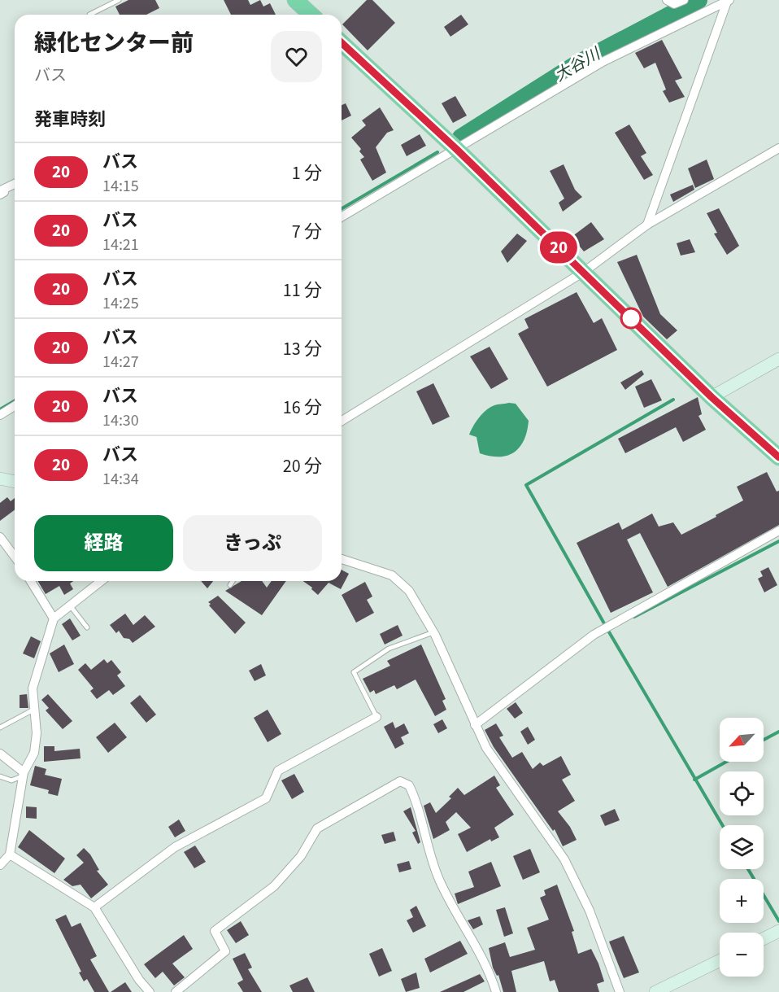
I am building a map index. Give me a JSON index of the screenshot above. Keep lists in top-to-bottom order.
{
  "water": ["大谷川"],
  "lines": ["bus line 20"],
  "north": "bottom left",
  "page": {
    "on_map": "20",
    "heading": [
      ["緑化センター前", "バス"],
      "発車時刻"
    ],
    "list": [
      {
        "mark": "20",
        "name": "バス",
        "note": "14:15",
        "value": "1 分"
      },
      {
        "mark": "20",
        "name": "バス",
        "note": "14:21",
        "value": "7 分"
      },
      {
        "mark": "20",
        "name": "バス",
        "note": "14:25",
        "value": "11 分"
      },
      {
        "mark": "20",
        "name": "バス",
        "note": "14:27",
        "value": "13 分"
      },
      {
        "mark": "20",
        "name": "バス",
        "note": "14:30",
        "value": "16 分"
      },
      {
        "mark": "20",
        "name": "バス",
        "note": "14:34",
        "value": "20 分"
      }
    ],
    "buttons": ["経路", "きっぷ"],
    "map_buttons": ["+", "−"]
  }
}
